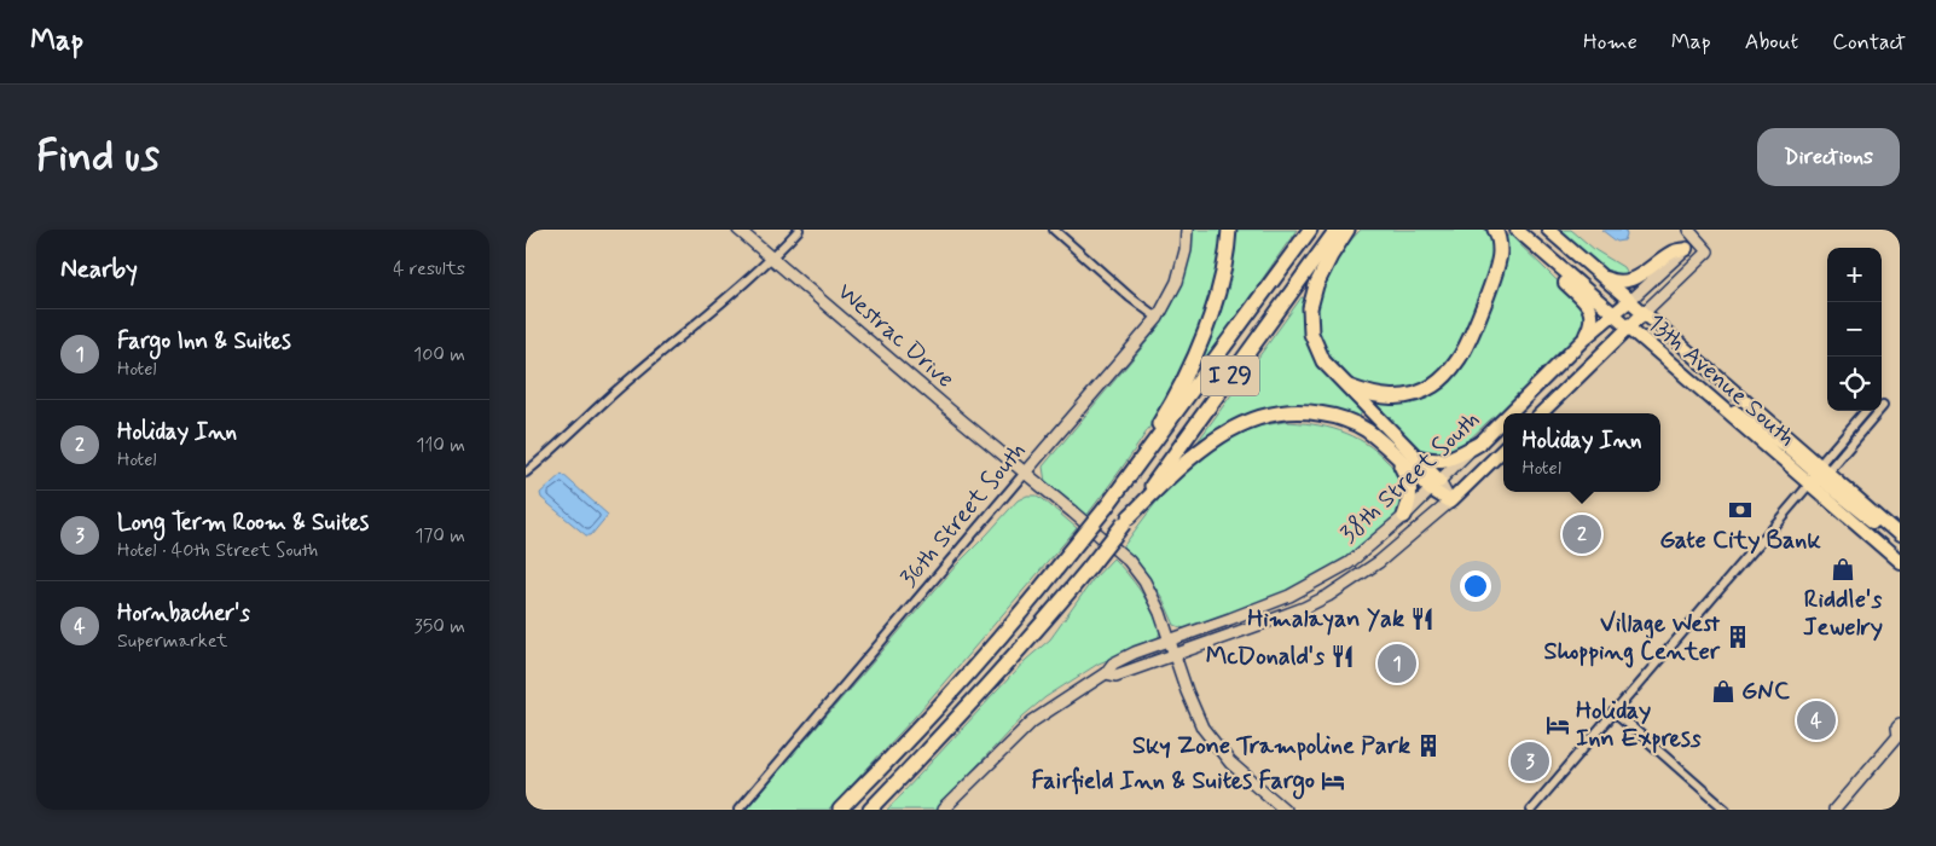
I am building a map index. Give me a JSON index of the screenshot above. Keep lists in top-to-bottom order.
{
  "streets": {
    "highway": ["I 29"],
    "main road": ["13th Avenue South", "38th Street South"],
    "street": ["Westrac Drive", "36th Street South"]
  },
  "crossings": [
    ["Westrac Drive", "38th Street South"],
    ["Westrac Drive", "36th Street South"],
    ["13th Avenue South", "38th Street South"]
  ],
  "places": {
    "bank": ["Gate City Bank"],
    "shop": ["Riddle's Jewelry", "GNC"],
    "restaurant": ["Himalayan Yak", "McDonald's"],
    "building": ["Village West Shopping Center", "Sky Zone Trampoline Park"],
    "hotel": ["Holiday Inn Express", "Fairfield Inn & Suites Fargo"]
  },
  "page": {
    "header": "Map",
    "nav": [
      "Home",
      "Map",
      "About",
      "Contact"
    ],
    "buttons": "Directions",
    "title": "Find us",
    "heading": ["Nearby", "4 results"],
    "map_buttons": ["+", "−"],
    "list": [
      {
        "mark": "1",
        "name": "Fargo Inn & Suites",
        "note": "Hotel",
        "value": "100 m"
      },
      {
        "mark": "2",
        "name": "Holiday Inn",
        "note": "Hotel",
        "value": "110 m"
      },
      {
        "mark": "3",
        "name": "Long Term Room & Suites",
        "note": "Hotel · 40th Street South",
        "value": "170 m"
      },
      {
        "mark": "4",
        "name": "Hornbacher's",
        "note": "Supermarket",
        "value": "350 m"
      }
    ],
    "popup": ["Holiday Inn", "Hotel"],
    "pins": [
      "2",
      "1",
      "4",
      "3"
    ]
  }
}
